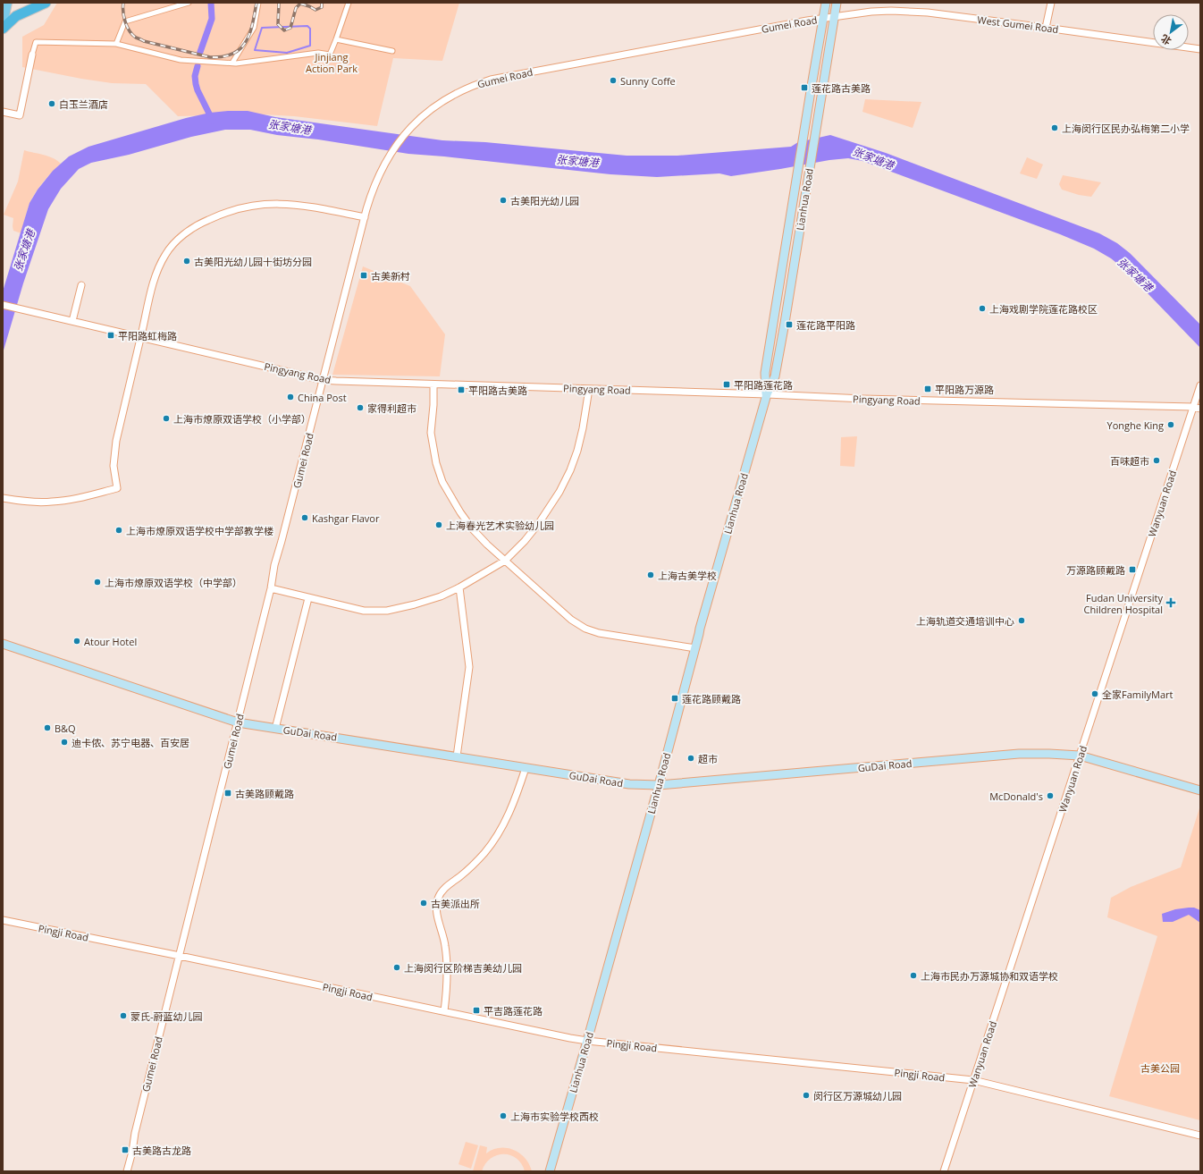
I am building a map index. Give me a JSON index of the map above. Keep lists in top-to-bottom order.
{
  "streets": {
    "main road": ["Lianhua Road", "GuDai Road"],
    "street": [
      "Gumei Road",
      "West Gumei Road",
      "Pingyang Road",
      "Wanyuan Road",
      "Pingji Road"
    ]
  },
  "crossings": [
    ["Gumei Road", "West Gumei Road"],
    ["Gumei Road", "Lianhua Road"],
    ["Gumei Road", "Pingyang Road"],
    ["Gumei Road", "GuDai Road"],
    ["Gumei Road", "Pingji Road"],
    ["West Gumei Road", "Lianhua Road"],
    ["Lianhua Road", "Pingyang Road"],
    ["Lianhua Road", "GuDai Road"],
    ["Lianhua Road", "Pingji Road"],
    ["Pingyang Road", "Wanyuan Road"],
    ["Wanyuan Road", "GuDai Road"],
    ["Wanyuan Road", "Pingji Road"]
  ],
  "water": ["张家塘港"],
  "parks": ["Jinjiang Action Park", "古美公园"],
  "places": {
    "other": [
      "Sunny Coffe",
      "白玉兰酒店",
      "上海闵行区民办弘梅第二小学",
      "古美阳光幼儿园",
      "古美阳光幼儿园十街坊分园",
      "上海戏剧学院莲花路校区",
      "China Post",
      "家得利超市",
      "上海市燎原双语学校（小学部）",
      "Yonghe King",
      "百味超市",
      "Kashgar Flavor",
      "上海春光艺术实验幼儿园",
      "上海市燎原双语学校中学部教学楼",
      "上海古美学校",
      "上海市燎原双语学校（中学部）",
      "上海轨道交通培训中心",
      "Atour Hotel",
      "全家FamilyMart",
      "B&Q",
      "迪卡侬、苏宁电器、百安居",
      "超市",
      "McDonald's",
      "古美派出所",
      "上海闵行区阶梯吉美幼儿园",
      "上海市民办万源城协和双语学校",
      "蒙氏-蔚蓝幼儿园",
      "闵行区万源城幼儿园",
      "上海市实验学校西校"
    ],
    "transit": [
      "莲花路古美路",
      "古美新村",
      "莲花路平阳路",
      "平阳路虹梅路",
      "平阳路莲花路",
      "平阳路万源路",
      "平阳路古美路",
      "万源路顾戴路",
      "莲花路顾戴路",
      "古美路顾戴路",
      "平吉路莲花路",
      "古美路古龙路"
    ],
    "health": ["Fudan University Children Hospital"]
  },
  "north": "bottom left"
}
